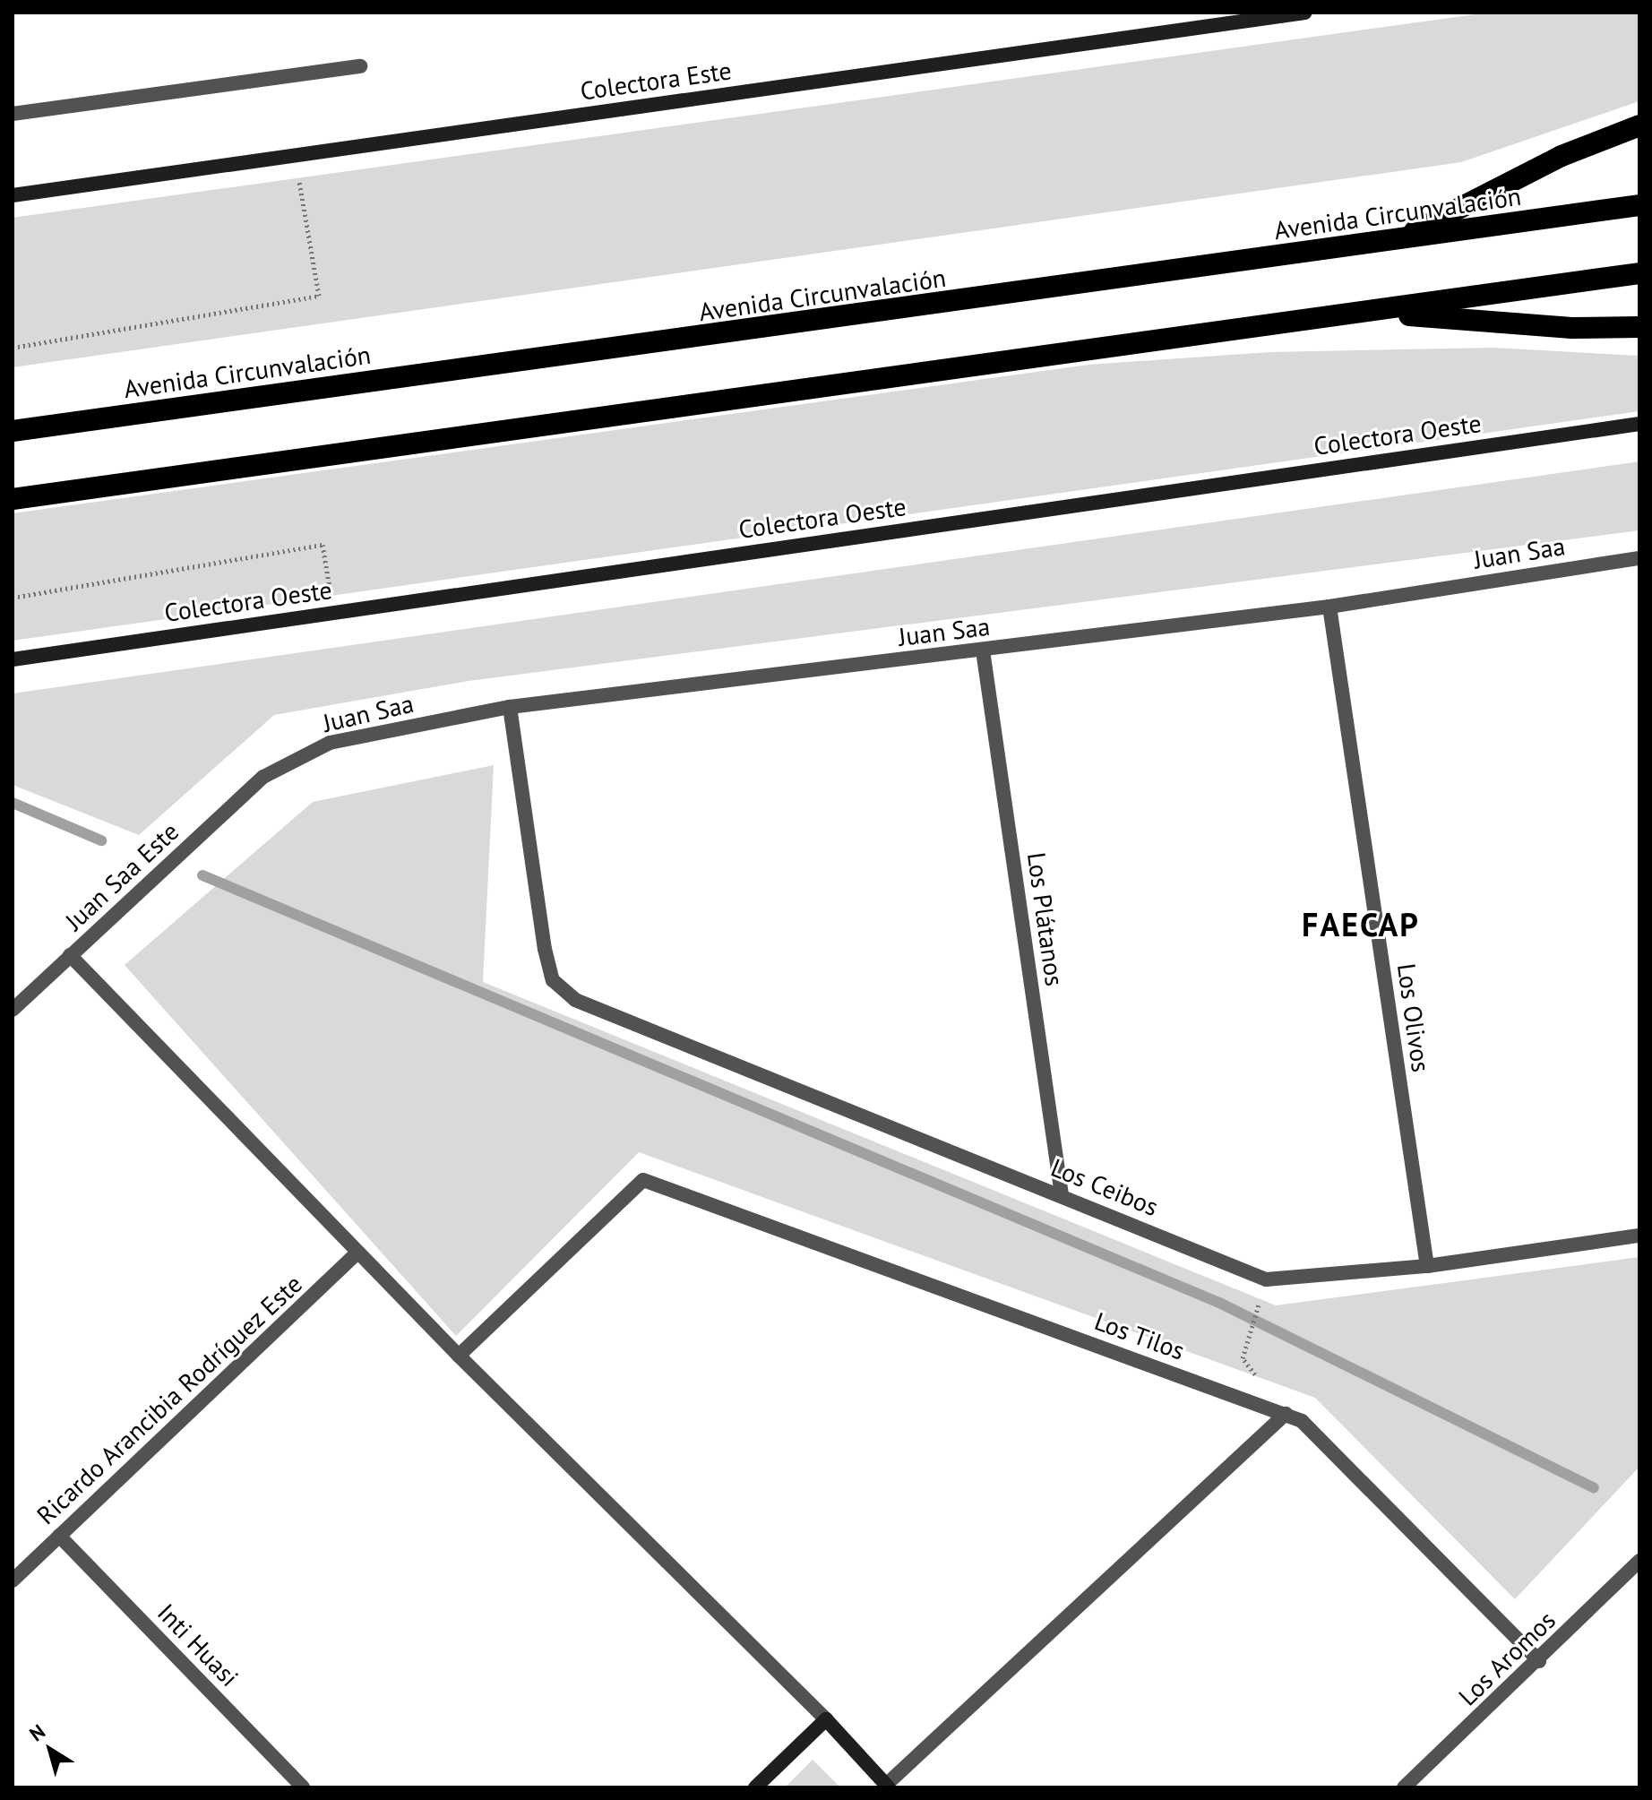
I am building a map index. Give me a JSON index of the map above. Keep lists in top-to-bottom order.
{
  "streets": {
    "highway": ["Avenida Circunvalación"],
    "street": [
      "Colectora Este",
      "Colectora Oeste",
      "Juan Saa",
      "Juan Saa Este",
      "Los Plátanos",
      "Los Olivos",
      "Los Ceibos",
      "Los Tilos",
      "Ricardo Arancibia Rodríguez Este",
      "Inti Huasi",
      "Los Aromos"
    ]
  },
  "crossings": [
    ["Juan Saa", "Juan Saa Este"],
    ["Juan Saa", "Los Plátanos"],
    ["Juan Saa", "Los Olivos"],
    ["Juan Saa", "Los Ceibos"],
    ["Los Plátanos", "Los Ceibos"],
    ["Los Olivos", "Los Ceibos"],
    ["Los Tilos", "Los Aromos"],
    ["Ricardo Arancibia Rodríguez Este", "Inti Huasi"]
  ],
  "districts": ["FAECAP"],
  "north": "top left"
}
